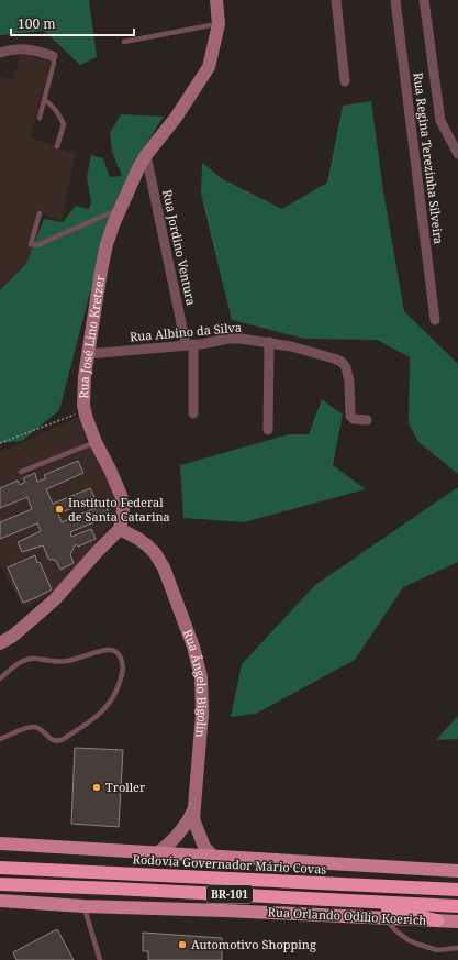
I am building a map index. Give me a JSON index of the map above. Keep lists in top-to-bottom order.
{
  "streets": {
    "highway": ["Rodovia Governador Mário Covas", "BR-101"],
    "main road": ["Rua Orlando Odílio Koerich"],
    "street": [
      "Rua Regina Terezinha Silveira",
      "Rua Jordino Ventura",
      "Rua Albino da Silva",
      "Rua José Lino Kretzer",
      "Rua Ângelo Bigolin"
    ]
  },
  "crossings": [
    ["Rua Jordino Ventura", "Rua Albino da Silva"],
    ["Rua Jordino Ventura", "Rua José Lino Kretzer"],
    ["Rua Albino da Silva", "Rua José Lino Kretzer"],
    ["Rua José Lino Kretzer", "Rua Ângelo Bigolin"]
  ],
  "places": ["Instituto Federal de Santa Catarina", "Troller", "Automotivo Shopping"],
  "scale_bar": "100 m"
}
